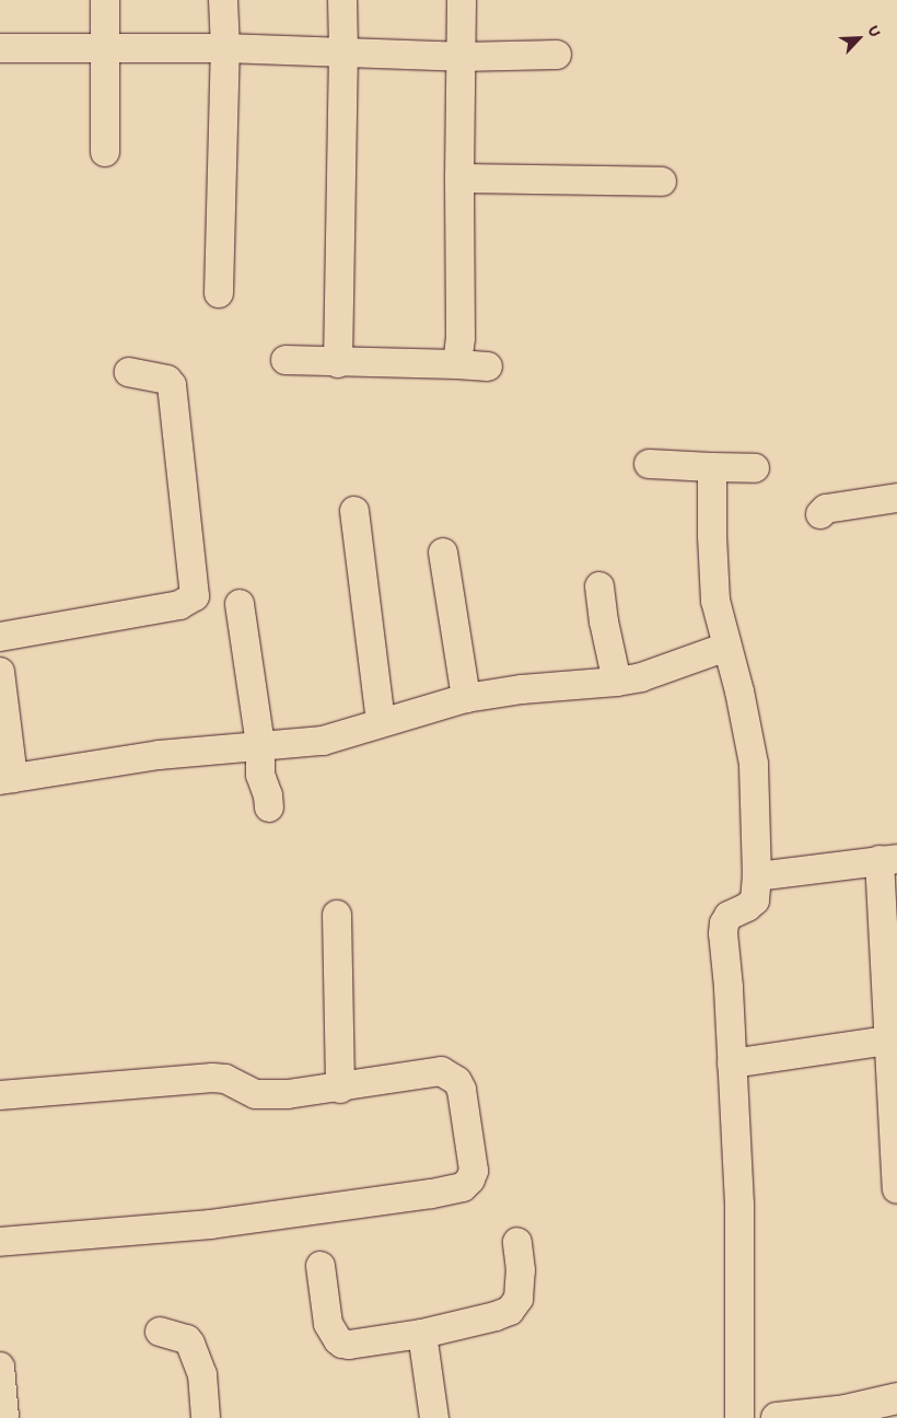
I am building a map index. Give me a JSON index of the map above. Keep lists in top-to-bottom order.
{
  "north": "top right"
}
